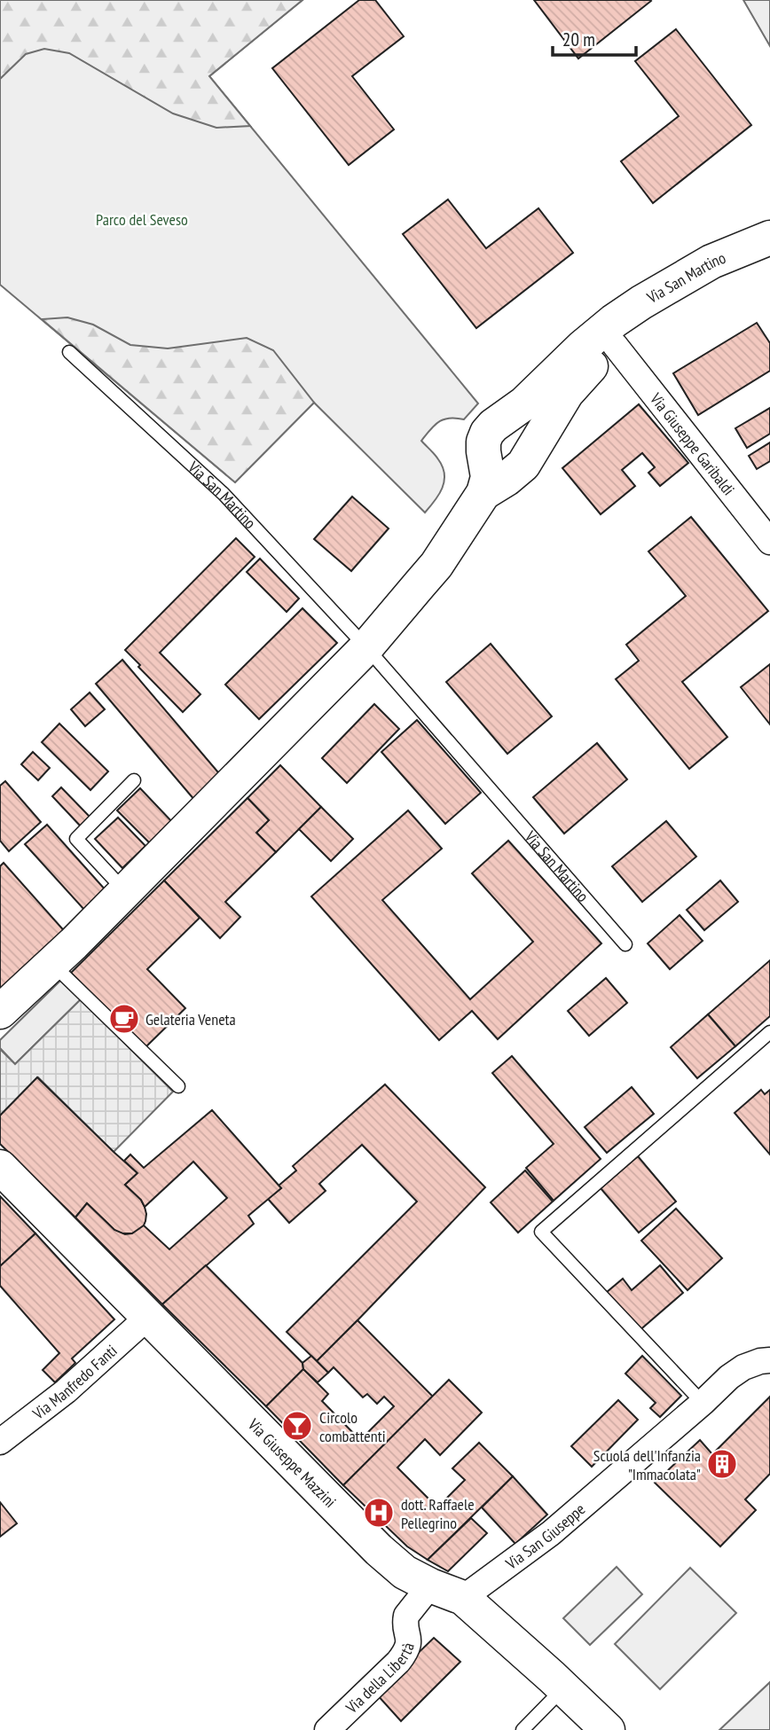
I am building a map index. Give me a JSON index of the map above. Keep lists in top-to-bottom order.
{
  "streets": {
    "street": [
      "Via San Martino",
      "Via Giuseppe Garibaldi",
      "Via Manfredo Fanti",
      "Via Giuseppe Mazzini",
      "Via San Giuseppe",
      "Via della Libertà"
    ]
  },
  "crossings": [
    ["Via San Martino", "Via Giuseppe Garibaldi"],
    ["Via Manfredo Fanti", "Via Giuseppe Mazzini"],
    ["Via Giuseppe Mazzini", "Via San Giuseppe"],
    ["Via Giuseppe Mazzini", "Via della Libertà"]
  ],
  "parks": ["Parco del Seveso"],
  "places": {
    "cafe": ["Gelateria Veneta"],
    "bar": ["Circolo combattenti"],
    "building": ["Scuola dell'Infanzia \"Immacolata\""],
    "hospital": ["dott. Raffaele Pellegrino"]
  },
  "scale_bar": "20 m"
}
